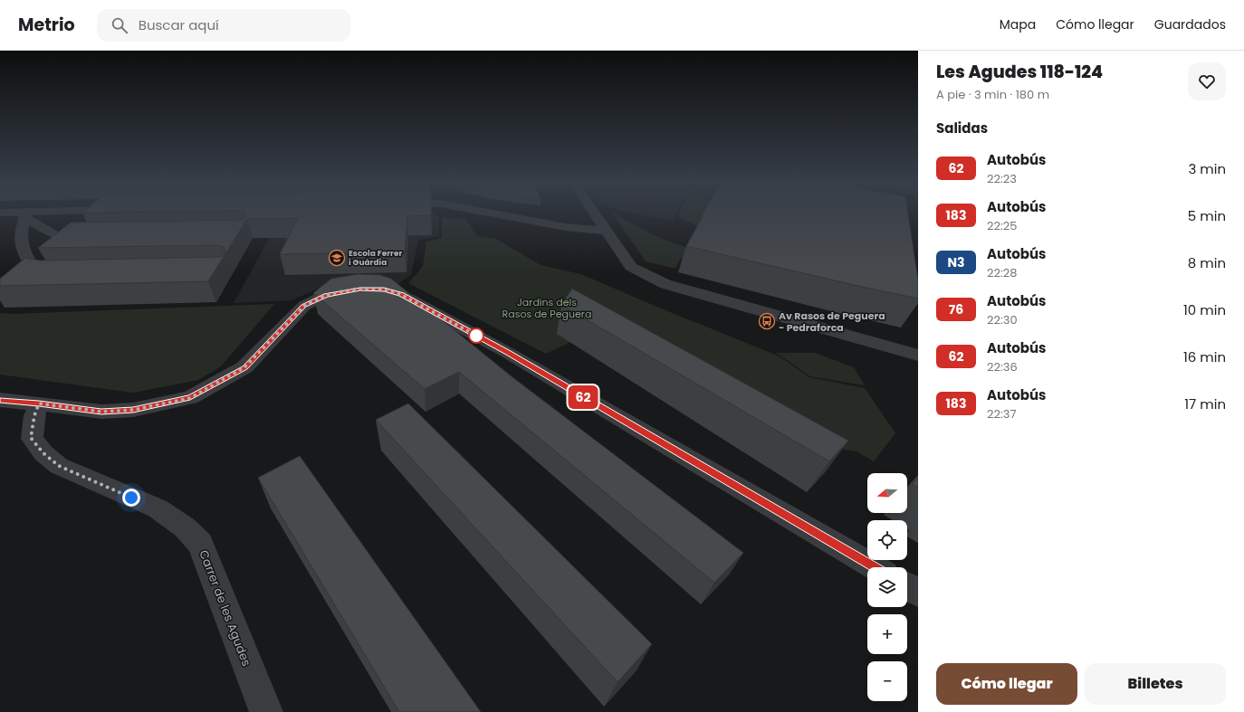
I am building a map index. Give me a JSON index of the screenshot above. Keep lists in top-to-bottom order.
{
  "streets": {
    "street": ["Carrer de les Agudes"]
  },
  "parks": ["Jardins dels Rasos de Peguera"],
  "places": {
    "school or university": ["Escola Ferrer i Guàrdia"],
    "bus stop": ["Av Rasos de Peguera - Pedraforca"]
  },
  "lines": ["bus line 62"],
  "north": "left",
  "page": {
    "header": "Metrio",
    "search": "Buscar aquí",
    "nav": ["Mapa", "Cómo llegar", "Guardados"],
    "on_map": "62",
    "heading": [
      ["Les Agudes 118-124", "A pie · 3 min · 180 m"],
      "Salidas"
    ],
    "list": [
      {
        "mark": "62",
        "name": "Autobús",
        "note": "22:23",
        "value": "3 min"
      },
      {
        "mark": "183",
        "name": "Autobús",
        "note": "22:25",
        "value": "5 min"
      },
      {
        "mark": "N3",
        "name": "Autobús",
        "note": "22:28",
        "value": "8 min"
      },
      {
        "mark": "76",
        "name": "Autobús",
        "note": "22:30",
        "value": "10 min"
      },
      {
        "mark": "62",
        "name": "Autobús",
        "note": "22:36",
        "value": "16 min"
      },
      {
        "mark": "183",
        "name": "Autobús",
        "note": "22:37",
        "value": "17 min"
      }
    ],
    "map_buttons": ["+", "−"],
    "buttons": ["Cómo llegar", "Billetes"]
  }
}
